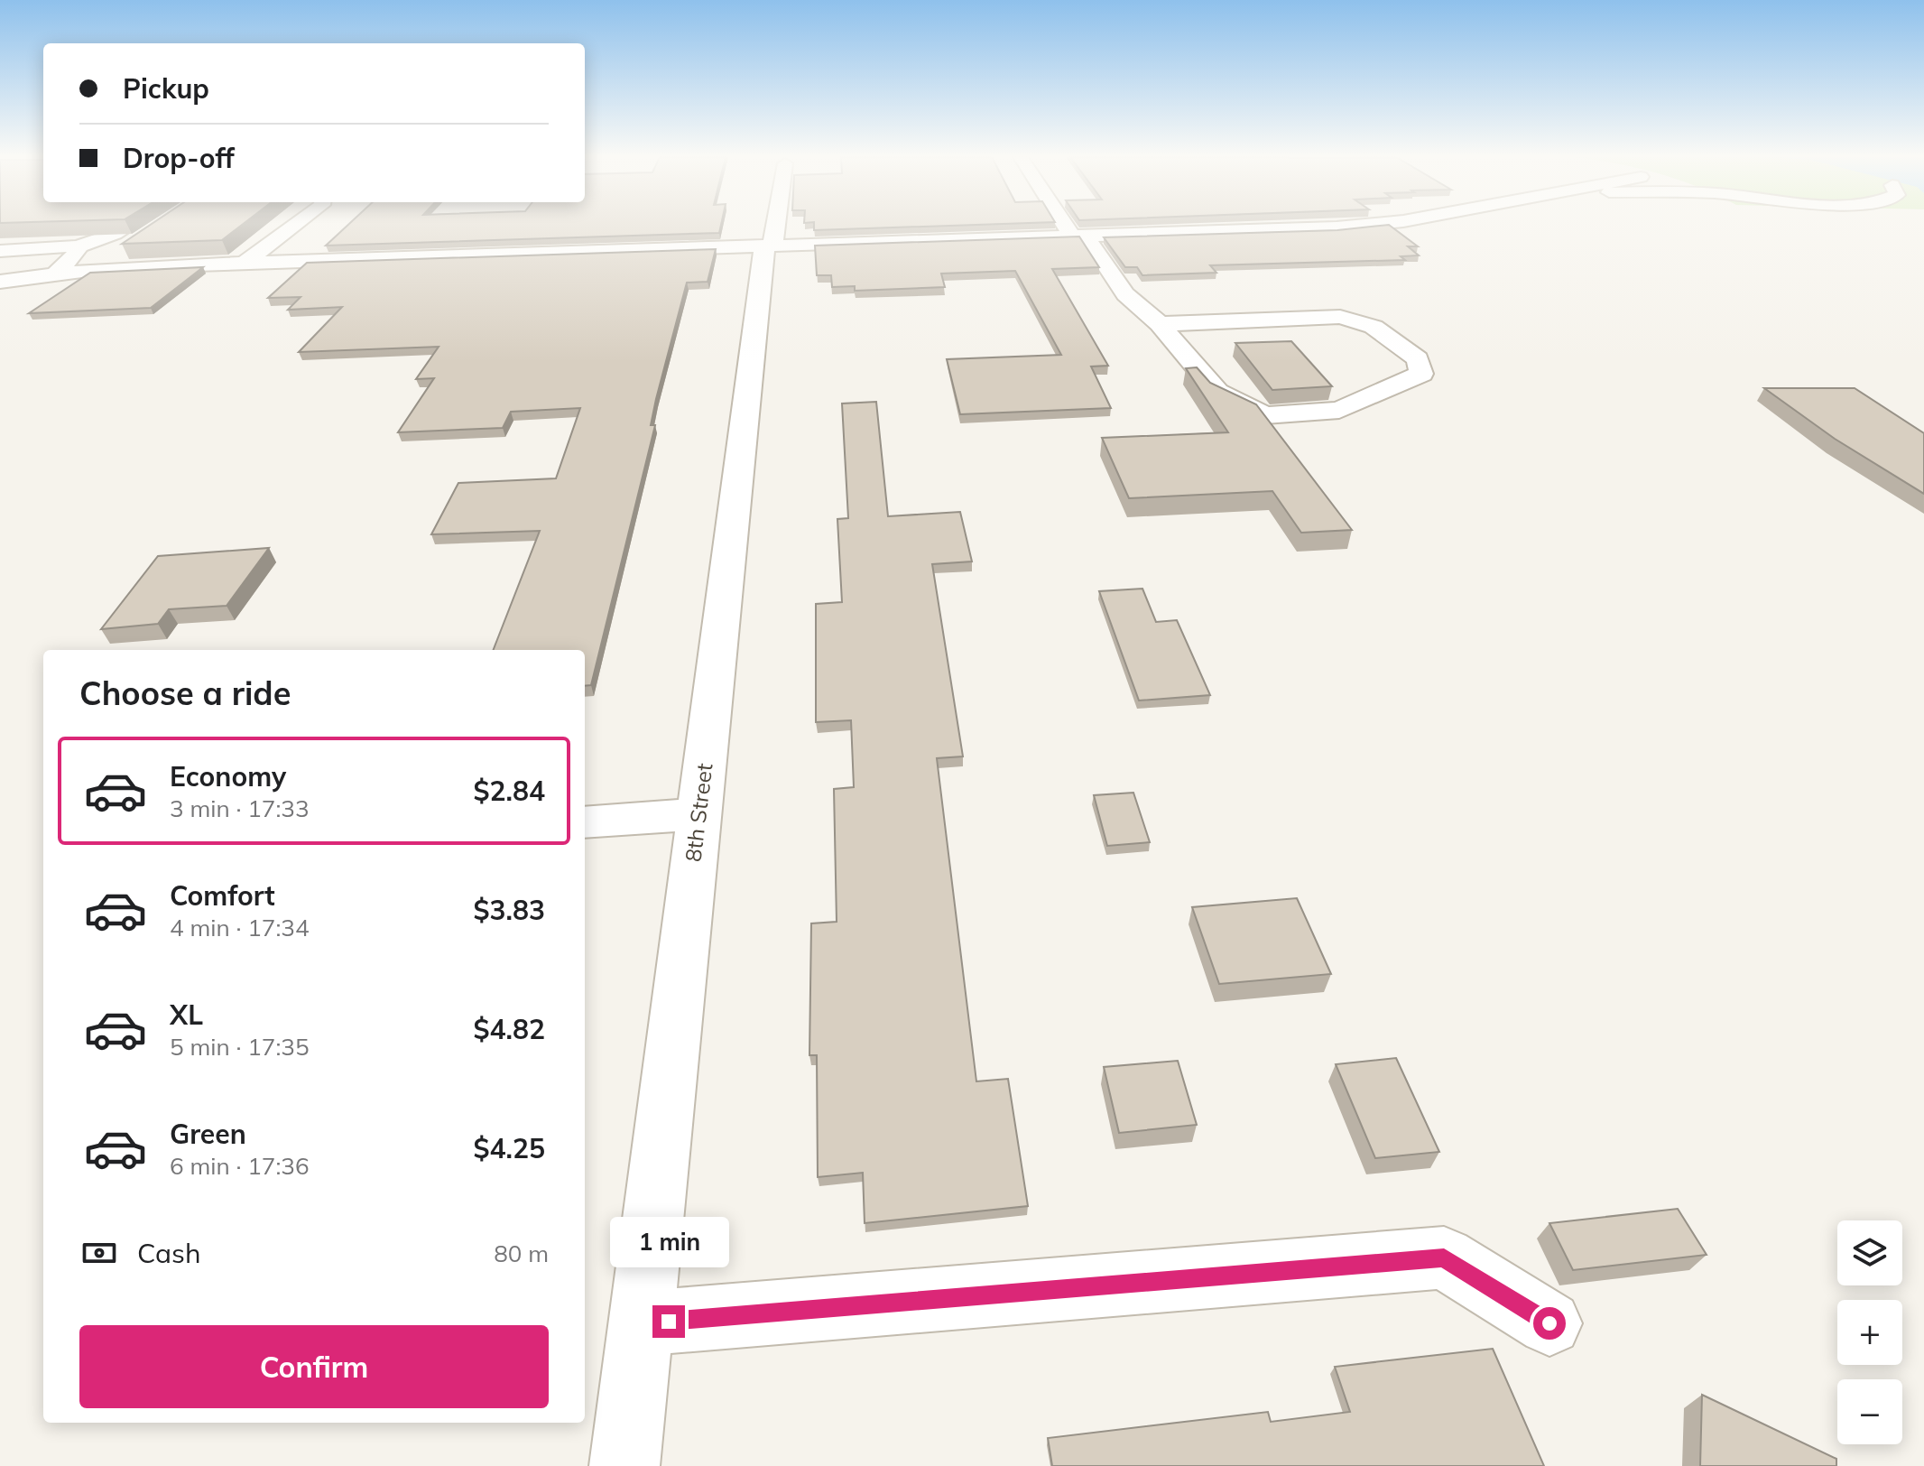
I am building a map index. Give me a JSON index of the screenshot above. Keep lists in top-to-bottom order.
{
  "streets": {
    "street": ["8th Street"]
  },
  "page": {
    "banner": ["Pickup", "Drop-off"],
    "heading": "Choose a ride",
    "list": [
      {
        "name": "Economy",
        "note": "3 min · 17:33",
        "value": "$2.84"
      },
      {
        "name": "Comfort",
        "note": "4 min · 17:34",
        "value": "$3.83"
      },
      {
        "name": "XL",
        "note": "5 min · 17:35",
        "value": "$4.82"
      },
      {
        "name": "Green",
        "note": "6 min · 17:36",
        "value": "$4.25"
      }
    ],
    "pay": ["Cash", "80 m"],
    "bubble": "1 min",
    "map_buttons": ["+", "−"],
    "buttons": "Confirm"
  }
}
